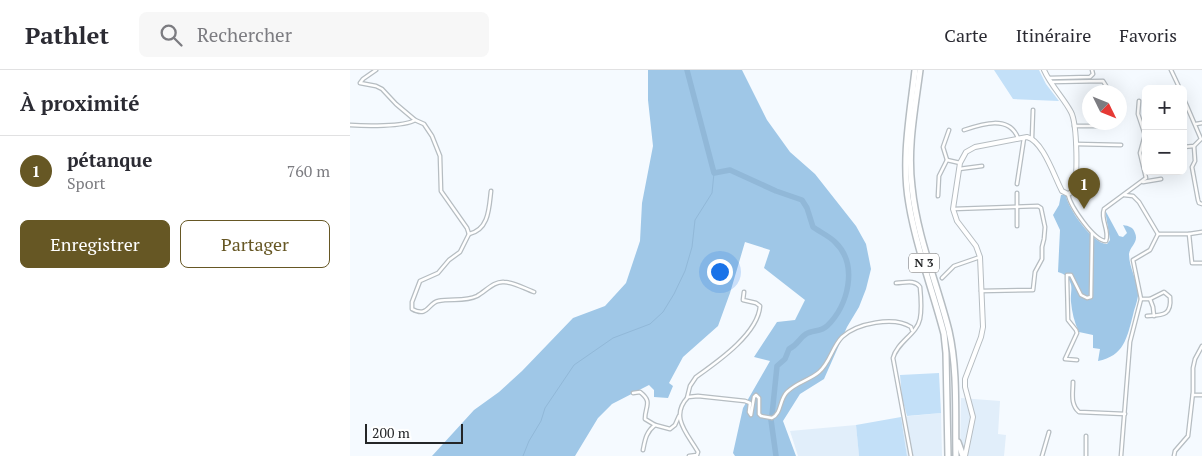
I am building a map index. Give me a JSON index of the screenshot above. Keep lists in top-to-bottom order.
{
  "streets": {
    "highway": ["N 3"]
  },
  "scale_bar": "200 m",
  "north": "bottom right",
  "page": {
    "header": "Pathlet",
    "search": "Rechercher",
    "nav": ["Carte", "Itinéraire", "Favoris"],
    "heading": "À proximité",
    "map_buttons": ["+", "−"],
    "list": [
      {
        "mark": "1",
        "name": "pétanque",
        "note": "Sport",
        "value": "760 m"
      }
    ],
    "pins": "1",
    "buttons": ["Enregistrer", "Partager"],
    "scale": "200 m"
  }
}
